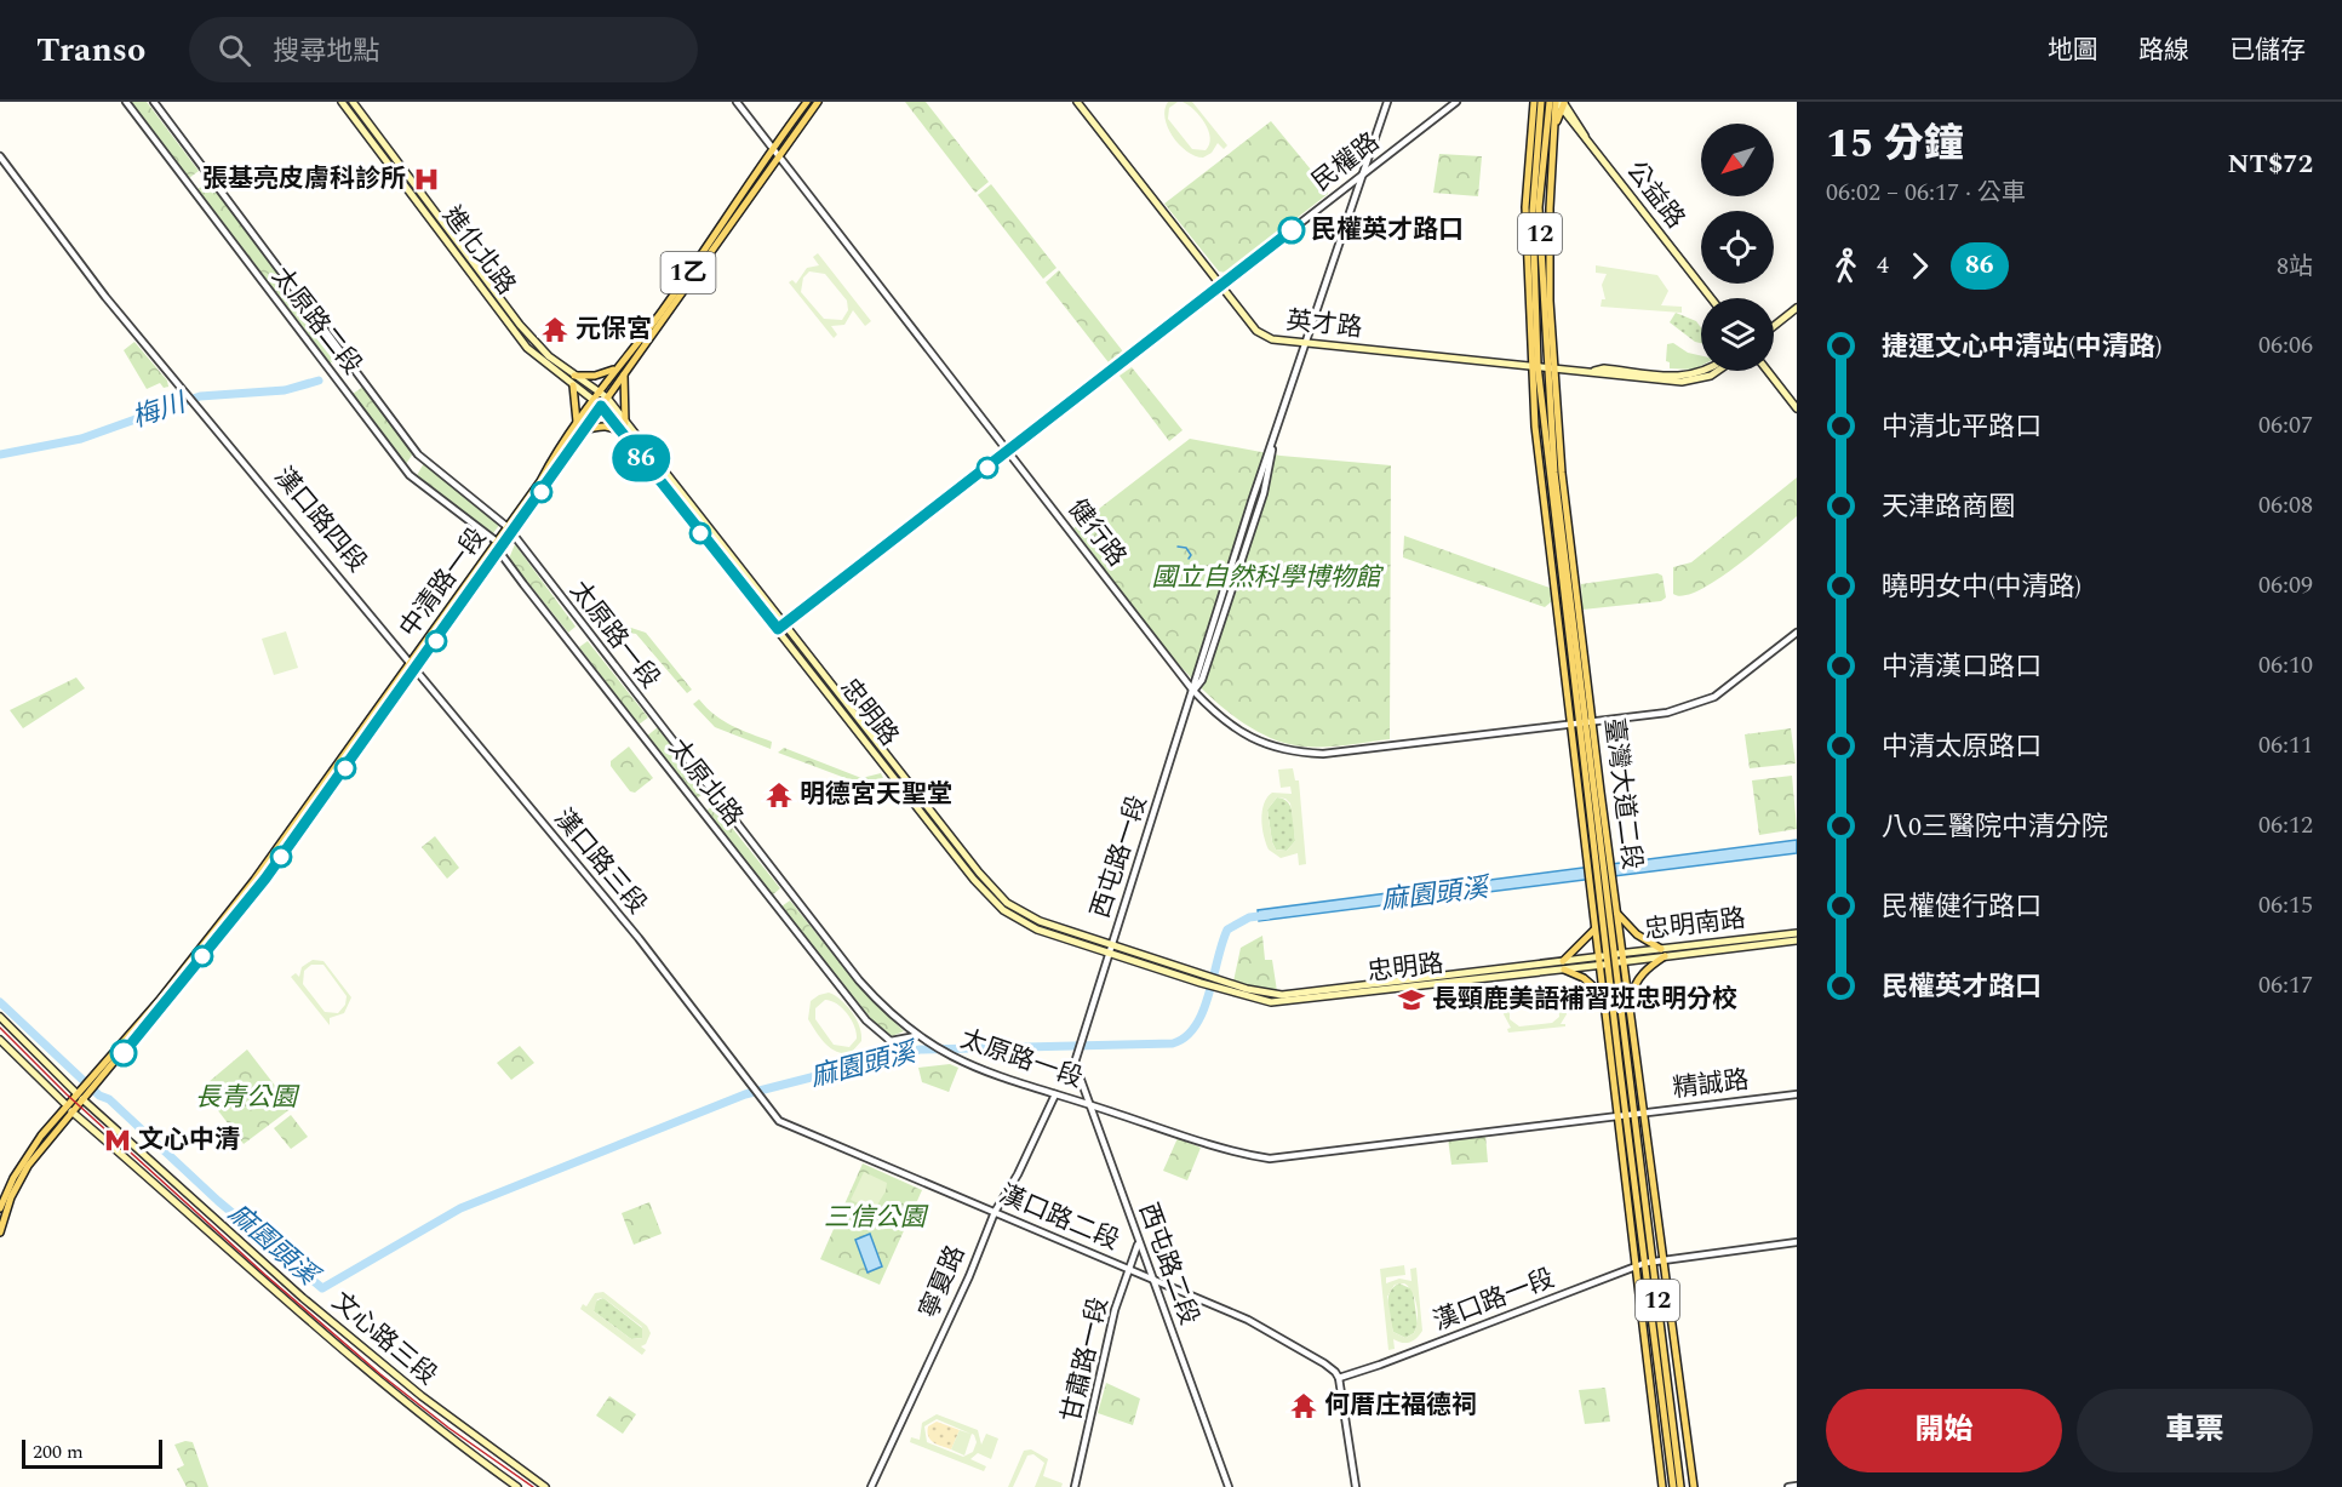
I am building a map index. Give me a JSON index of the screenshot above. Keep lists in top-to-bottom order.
{
  "streets": {
    "main road": [
      "公益路",
      "12",
      "進化北路",
      "1乙",
      "英才路",
      "中清路一段",
      "忠明路",
      "臺灣大道二段",
      "忠明南路",
      "文心路三段"
    ],
    "street": [
      "民權路",
      "太原路二段",
      "漢口路四段",
      "健行路",
      "太原路一段",
      "太原北路",
      "西屯路一段",
      "漢口路三段",
      "精誠路",
      "漢口路二段",
      "西屯路二段",
      "寧夏路",
      "漢口路一段",
      "甘肅路一段"
    ]
  },
  "crossings": [
    ["民權路", "英才路"],
    ["民權路", "健行路"],
    ["民權路", "忠明路"],
    ["民權路", "西屯路一段"],
    ["公益路", "臺灣大道二段"],
    ["進化北路", "中清路一段"],
    ["進化北路", "忠明路"],
    ["1乙", "中清路一段"],
    ["1乙", "文心路三段"],
    ["太原路二段", "中清路一段"],
    ["太原路二段", "太原路一段"],
    ["太原路二段", "太原北路"],
    ["英才路", "臺灣大道二段"],
    ["英才路", "西屯路一段"],
    ["漢口路四段", "中清路一段"],
    ["漢口路四段", "漢口路三段"],
    ["健行路", "中清路一段"],
    ["健行路", "臺灣大道二段"],
    ["健行路", "西屯路一段"],
    ["中清路一段", "太原路一段"],
    ["中清路一段", "忠明路"],
    ["中清路一段", "太原北路"],
    ["中清路一段", "漢口路三段"],
    ["中清路一段", "文心路三段"],
    ["太原路一段", "太原北路"],
    ["太原路一段", "臺灣大道二段"],
    ["太原路一段", "精誠路"],
    ["太原路一段", "西屯路二段"],
    ["太原路一段", "寧夏路"],
    ["忠明路", "臺灣大道二段"],
    ["忠明路", "西屯路一段"],
    ["忠明路", "忠明南路"],
    ["臺灣大道二段", "忠明南路"],
    ["臺灣大道二段", "精誠路"],
    ["臺灣大道二段", "漢口路一段"],
    ["西屯路一段", "西屯路二段"],
    ["漢口路三段", "漢口路二段"],
    ["漢口路二段", "西屯路二段"],
    ["漢口路二段", "寧夏路"],
    ["漢口路二段", "漢口路一段"],
    ["漢口路二段", "甘肅路一段"],
    ["西屯路二段", "甘肅路一段"]
  ],
  "water": ["梅川", "麻園頭溪"],
  "parks": ["國立自然科學博物館", "長青公園", "三信公園"],
  "places": {
    "hospital": ["張基亮皮膚科診所"],
    "other": ["民權英才路口"],
    "temple": ["元保宮", "明德宮天聖堂", "何厝庄福德祠"],
    "school or university": ["長頸鹿美語補習班忠明分校"],
    "metro station": ["文心中清"]
  },
  "lines": ["bus line 86"],
  "scale_bar": "200 m",
  "north": "bottom left",
  "page": {
    "header": "Transo",
    "search": "搜尋地點",
    "nav": ["地圖", "路線", "已儲存"],
    "on_map": "86",
    "heading": ["15 分鐘", "06:02 – 06:17 · 公車", "NT$72"],
    "legs": ["4", "86", "8站"],
    "list": [
      {
        "name": "捷運文心中清站(中清路)",
        "value": "06:06"
      },
      {
        "name": "中清北平路口",
        "value": "06:07"
      },
      {
        "name": "天津路商圈",
        "value": "06:08"
      },
      {
        "name": "曉明女中(中清路)",
        "value": "06:09"
      },
      {
        "name": "中清漢口路口",
        "value": "06:10"
      },
      {
        "name": "中清太原路口",
        "value": "06:11"
      },
      {
        "name": "八0三醫院中清分院",
        "value": "06:12"
      },
      {
        "name": "民權健行路口",
        "value": "06:15"
      },
      {
        "name": "民權英才路口",
        "value": "06:17"
      }
    ],
    "buttons": ["開始", "車票"],
    "scale": "200 m"
  }
}
